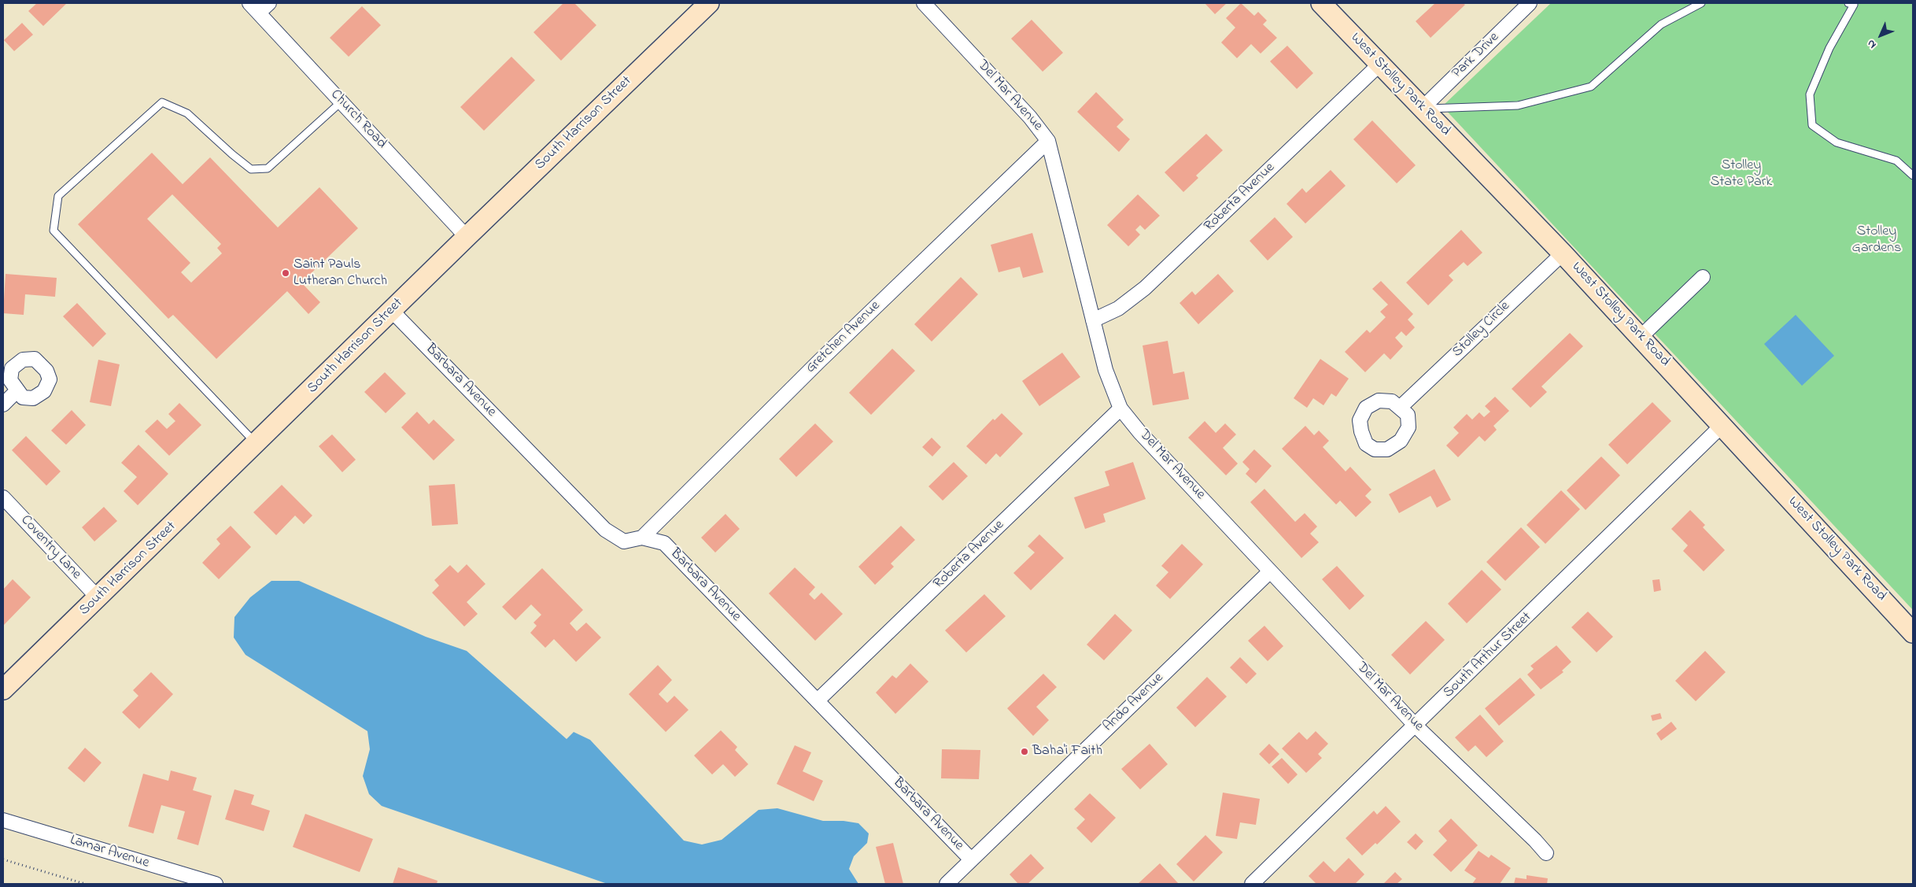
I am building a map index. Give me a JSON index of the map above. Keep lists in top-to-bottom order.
{
  "streets": {
    "main road": ["West Stolley Park Road", "South Harrison Street"],
    "street": [
      "Park Drive",
      "Del Mar Avenue",
      "Church Road",
      "Roberta Avenue",
      "Stolley Circle",
      "Gretchen Avenue",
      "Barbara Avenue",
      "Coventry Lane",
      "South Arthur Street",
      "Ando Avenue",
      "Lamar Avenue"
    ]
  },
  "crossings": [
    ["Park Drive", "West Stolley Park Road"],
    ["West Stolley Park Road", "Roberta Avenue"],
    ["West Stolley Park Road", "Stolley Circle"],
    ["West Stolley Park Road", "South Arthur Street"],
    ["Del Mar Avenue", "Roberta Avenue"],
    ["Del Mar Avenue", "Gretchen Avenue"],
    ["Del Mar Avenue", "South Arthur Street"],
    ["Del Mar Avenue", "Ando Avenue"],
    ["Church Road", "South Harrison Street"],
    ["South Harrison Street", "Barbara Avenue"],
    ["South Harrison Street", "Coventry Lane"],
    ["Roberta Avenue", "Barbara Avenue"],
    ["Gretchen Avenue", "Barbara Avenue"],
    ["Barbara Avenue", "Ando Avenue"]
  ],
  "parks": ["Stolley State Park", "Stolley Gardens"],
  "places": ["Saint Pauls Lutheran Church", "Baha'i Faith"],
  "north": "bottom left"
}
